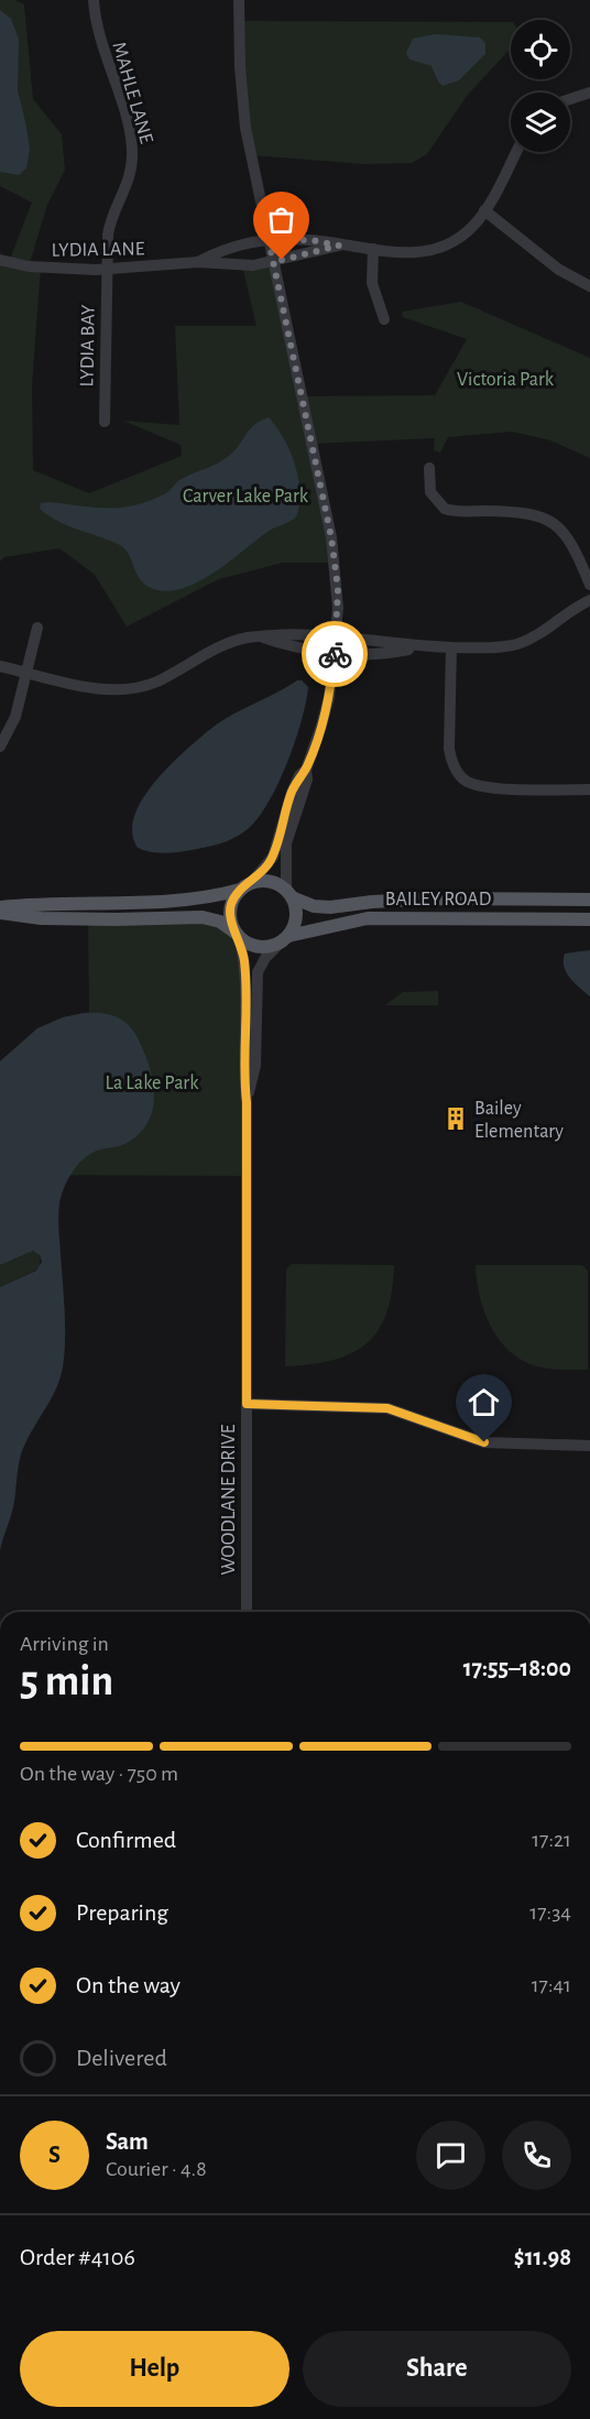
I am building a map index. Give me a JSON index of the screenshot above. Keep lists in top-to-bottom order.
{
  "streets": {
    "main road": ["BAILEY ROAD"],
    "street": [
      "MAHLE LANE",
      "LYDIA LANE",
      "LYDIA BAY",
      "WOODLANE DRIVE"
    ]
  },
  "crossings": [
    ["MAHLE LANE", "LYDIA LANE"],
    ["MAHLE LANE", "LYDIA BAY"],
    ["LYDIA LANE", "LYDIA BAY"],
    ["BAILEY ROAD", "WOODLANE DRIVE"]
  ],
  "parks": ["Victoria Park", "Carver Lake Park", "La Lake Park"],
  "places": {
    "building": ["Bailey Elementary"]
  },
  "page": {
    "heading": ["5 min", "Arriving in", "17:55–18:00"],
    "panel": [
      "Sam",
      "Courier · 4.8",
      "Order #4106",
      "$11.98"
    ],
    "bar": "On the way · 750 m",
    "list": [
      ["Confirmed", "17:21"],
      ["Preparing", "17:34"],
      ["On the way", "17:41"],
      "Delivered"
    ],
    "round": "S",
    "buttons": ["Help", "Share"]
  }
}
